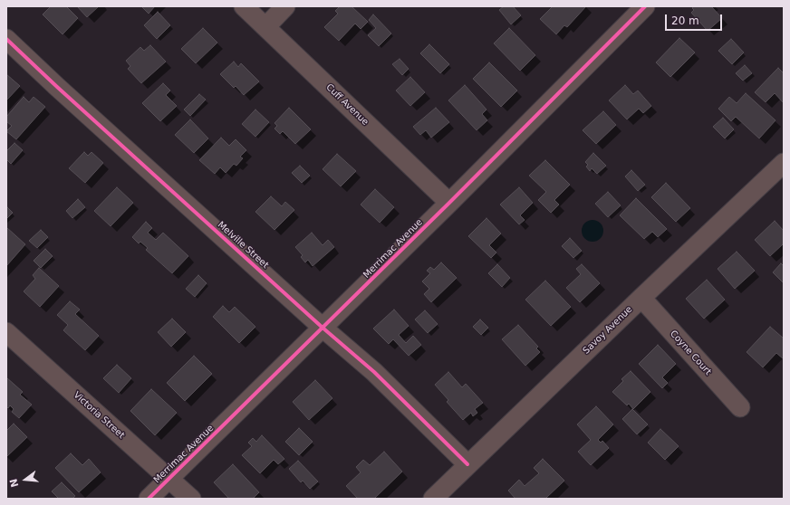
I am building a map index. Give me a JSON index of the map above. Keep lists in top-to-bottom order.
{
  "streets": {
    "street": [
      "Cuff Avenue",
      "Melville Street",
      "Merrimac Avenue",
      "Savoy Avenue",
      "Coyne Court",
      "Victoria Street"
    ]
  },
  "crossings": [
    ["Cuff Avenue", "Merrimac Avenue"],
    ["Melville Street", "Merrimac Avenue"],
    ["Melville Street", "Savoy Avenue"],
    ["Merrimac Avenue", "Victoria Street"],
    ["Savoy Avenue", "Coyne Court"]
  ],
  "scale_bar": "20 m",
  "north": "left"
}
